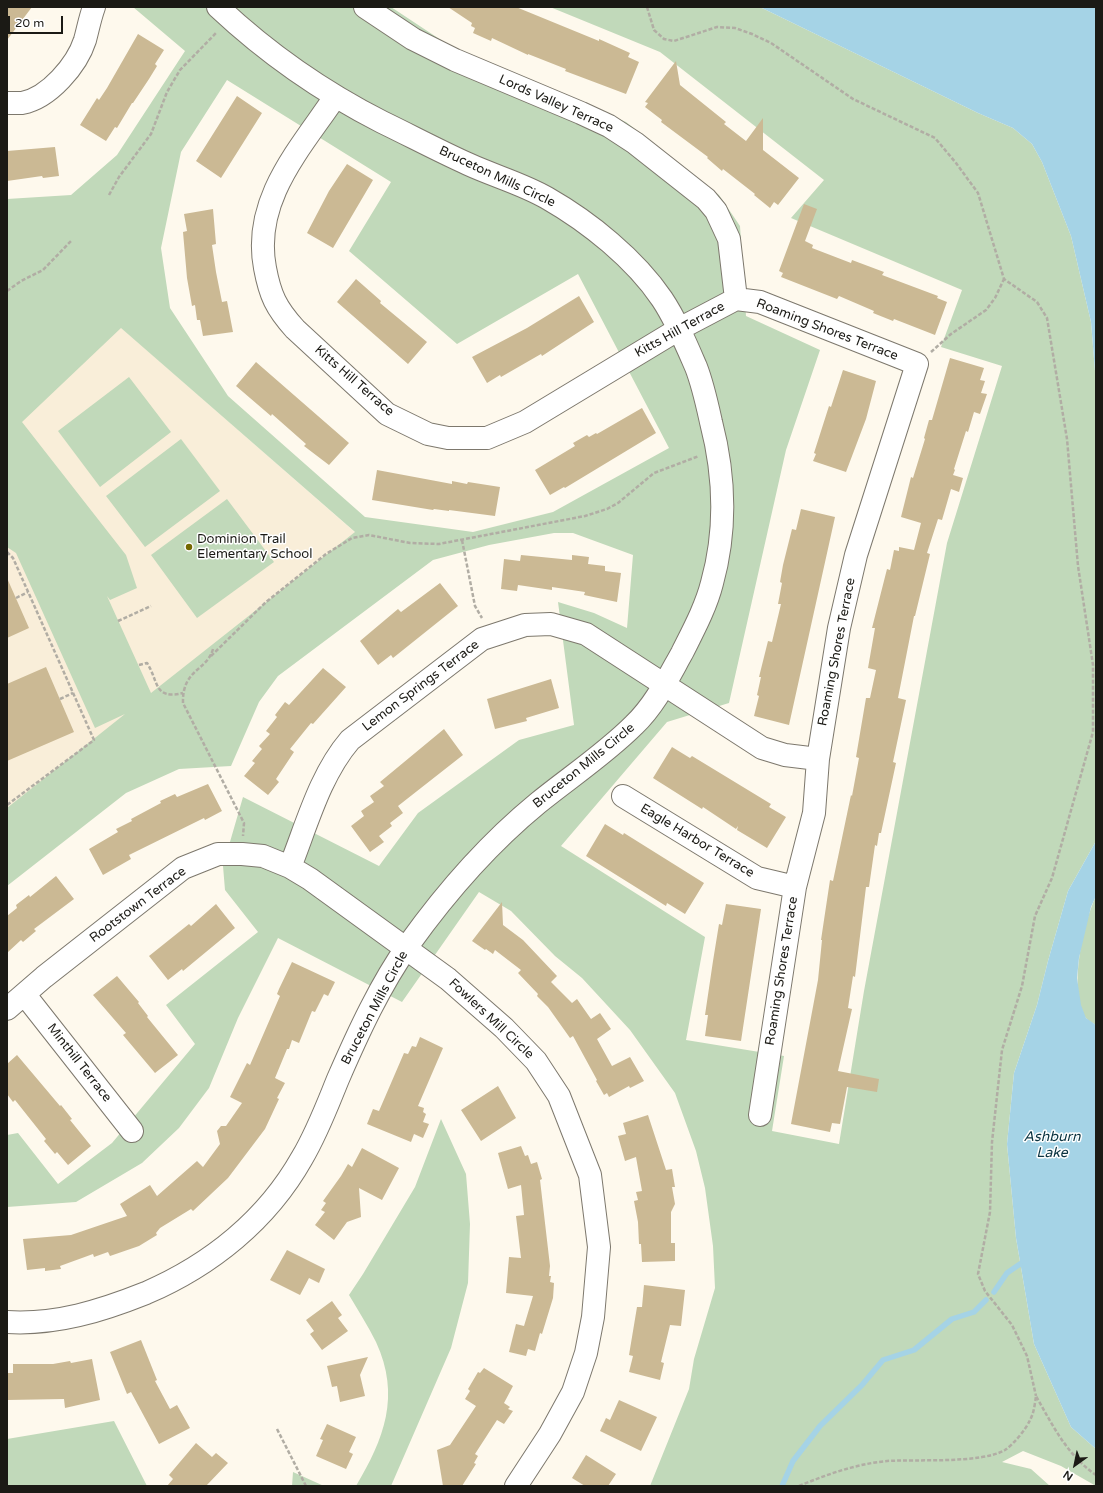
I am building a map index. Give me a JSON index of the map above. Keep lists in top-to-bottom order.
{
  "streets": {
    "street": [
      "Lords Valley Terrace",
      "Bruceton Mills Circle",
      "Kitts Hill Terrace",
      "Roaming Shores Terrace",
      "Lemon Springs Terrace",
      "Eagle Harbor Terrace",
      "Rootstown Terrace",
      "Fowlers Mill Circle",
      "Minthill Terrace"
    ]
  },
  "crossings": [
    ["Lords Valley Terrace", "Kitts Hill Terrace"],
    ["Lords Valley Terrace", "Roaming Shores Terrace"],
    ["Bruceton Mills Circle", "Kitts Hill Terrace"],
    ["Bruceton Mills Circle", "Lemon Springs Terrace"],
    ["Bruceton Mills Circle", "Rootstown Terrace"],
    ["Bruceton Mills Circle", "Fowlers Mill Circle"],
    ["Kitts Hill Terrace", "Roaming Shores Terrace"],
    ["Roaming Shores Terrace", "Lemon Springs Terrace"],
    ["Roaming Shores Terrace", "Eagle Harbor Terrace"],
    ["Lemon Springs Terrace", "Rootstown Terrace"],
    ["Rootstown Terrace", "Fowlers Mill Circle"],
    ["Rootstown Terrace", "Minthill Terrace"]
  ],
  "water": ["Ashburn Lake"],
  "places": ["Dominion Trail Elementary School"],
  "scale_bar": "20 m",
  "north": "bottom left"
}
